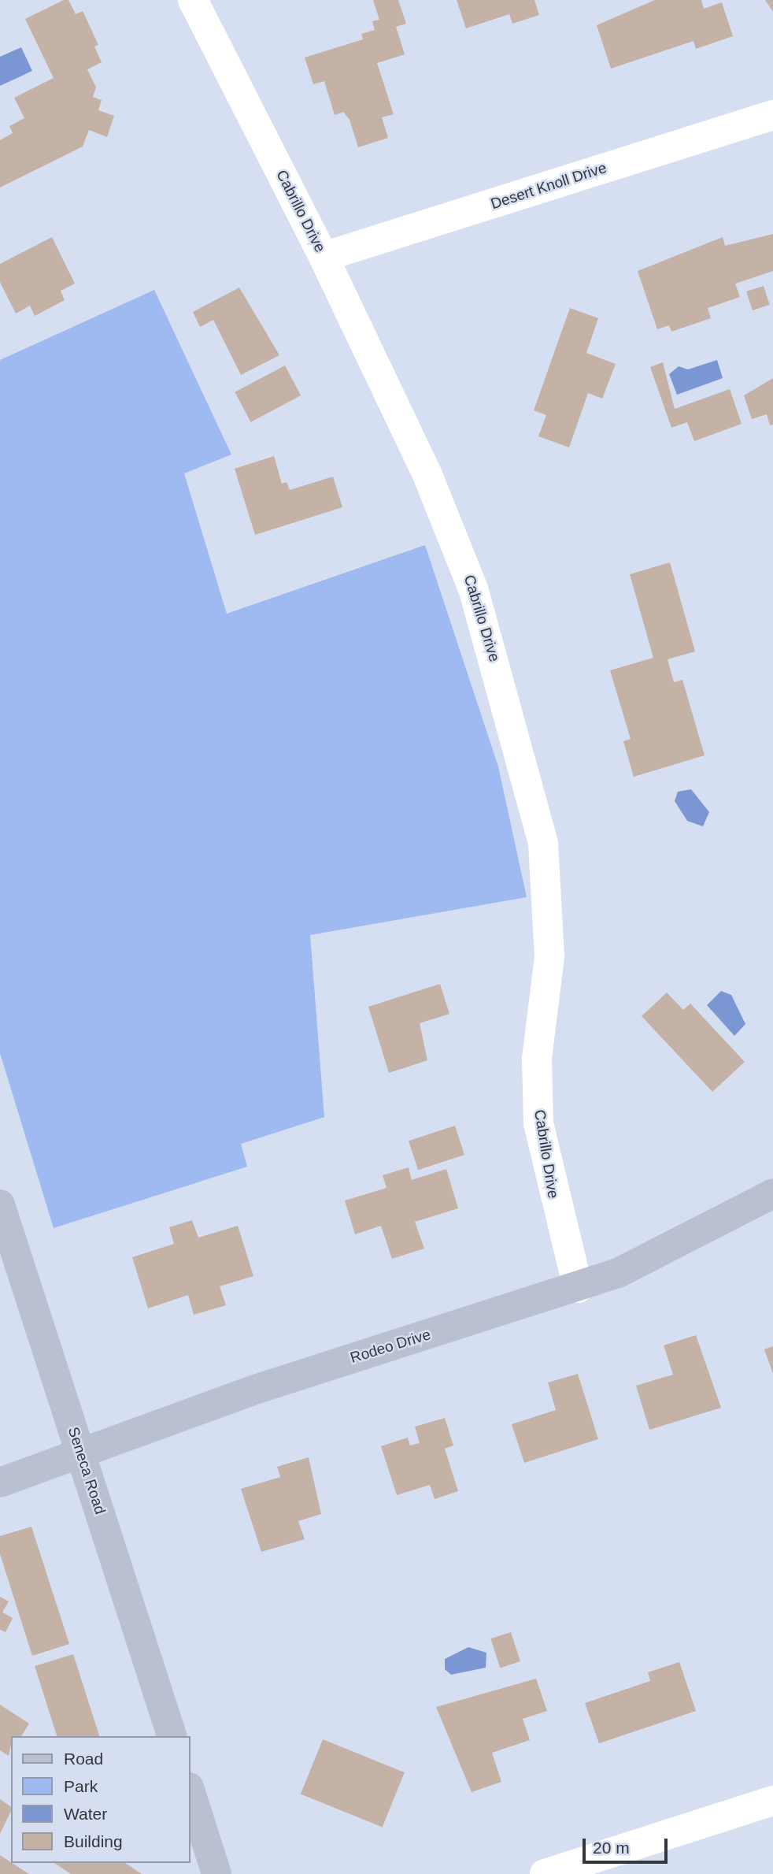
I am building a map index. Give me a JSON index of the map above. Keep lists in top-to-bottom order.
{
  "streets": {
    "street": [
      "Desert Knoll Drive",
      "Cabrillo Drive",
      "Rodeo Drive",
      "Seneca Road"
    ]
  },
  "crossings": [
    ["Desert Knoll Drive", "Cabrillo Drive"],
    ["Cabrillo Drive", "Rodeo Drive"],
    ["Rodeo Drive", "Seneca Road"]
  ],
  "legend": [
    "Road",
    "Park",
    "Water",
    "Building"
  ],
  "scale_bar": "20 m"
}
